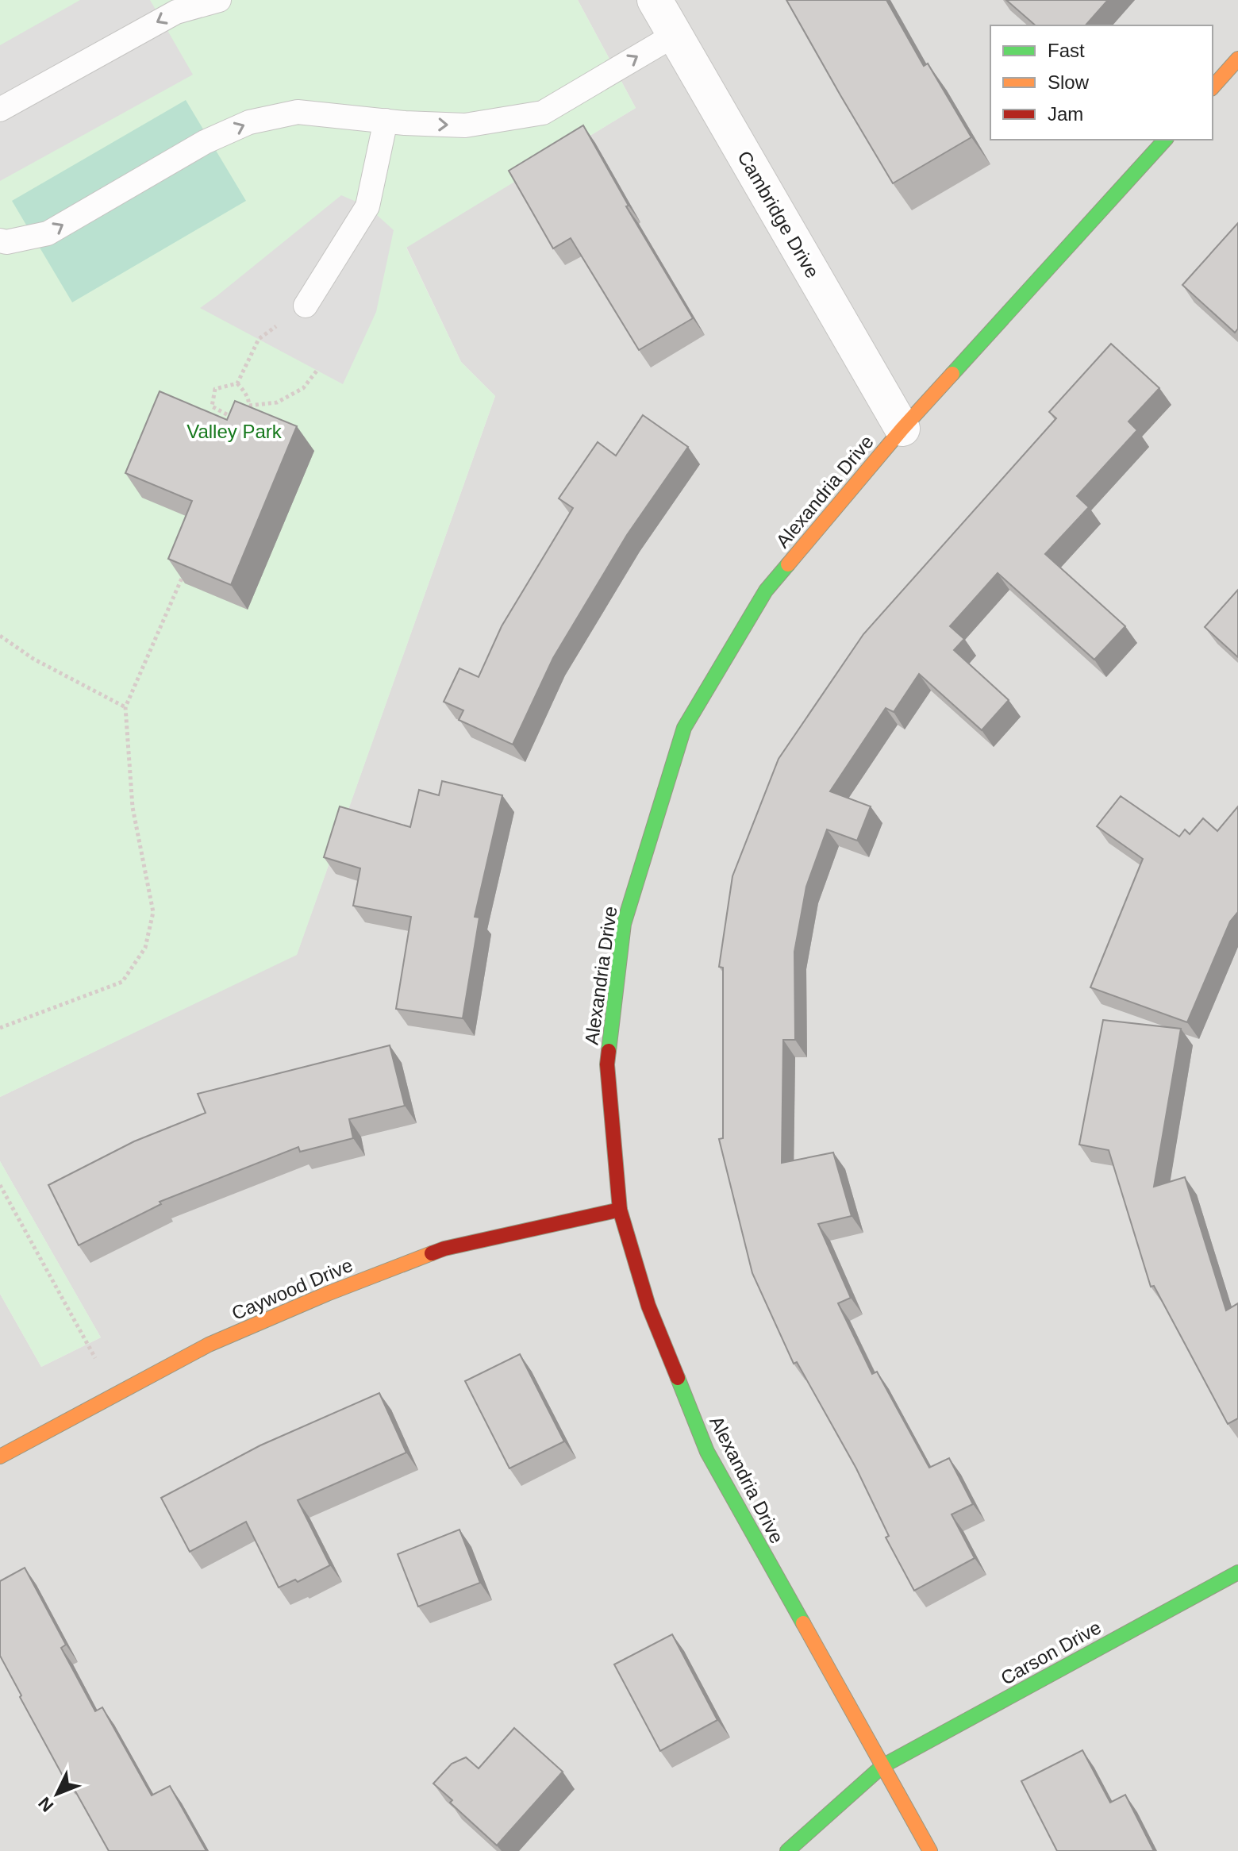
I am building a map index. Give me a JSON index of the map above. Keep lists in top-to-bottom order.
{
  "streets": {
    "street": [
      "Cambridge Drive",
      "Alexandria Drive",
      "Caywood Drive",
      "Carson Drive"
    ]
  },
  "crossings": [
    ["Cambridge Drive", "Alexandria Drive"],
    ["Alexandria Drive", "Caywood Drive"],
    ["Alexandria Drive", "Carson Drive"]
  ],
  "parks": ["Valley Park"],
  "legend": ["Fast", "Slow", "Jam"],
  "north": "bottom left"
}
